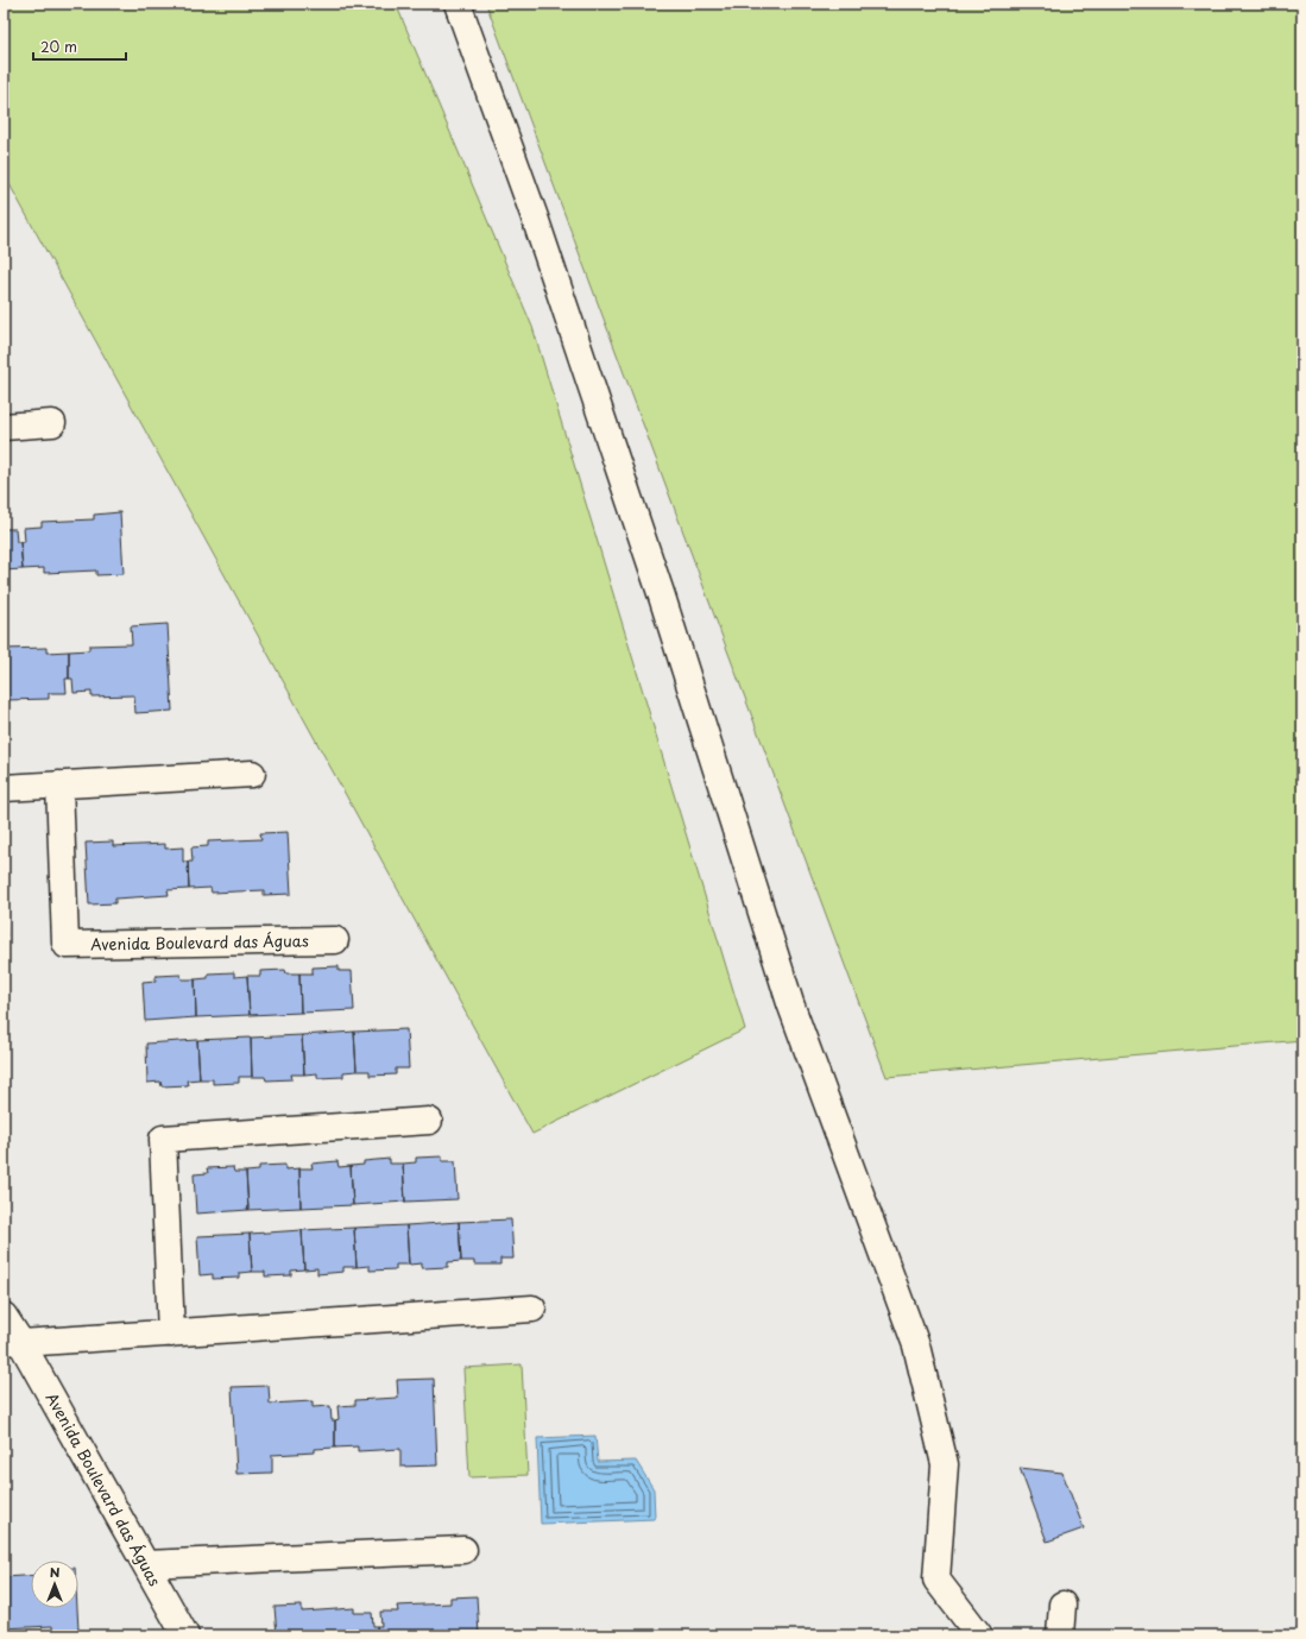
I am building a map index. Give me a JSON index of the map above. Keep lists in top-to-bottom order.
{
  "streets": {
    "street": ["Avenida Boulevard das Águas"]
  },
  "scale_bar": "20 m",
  "north": "top"
}
